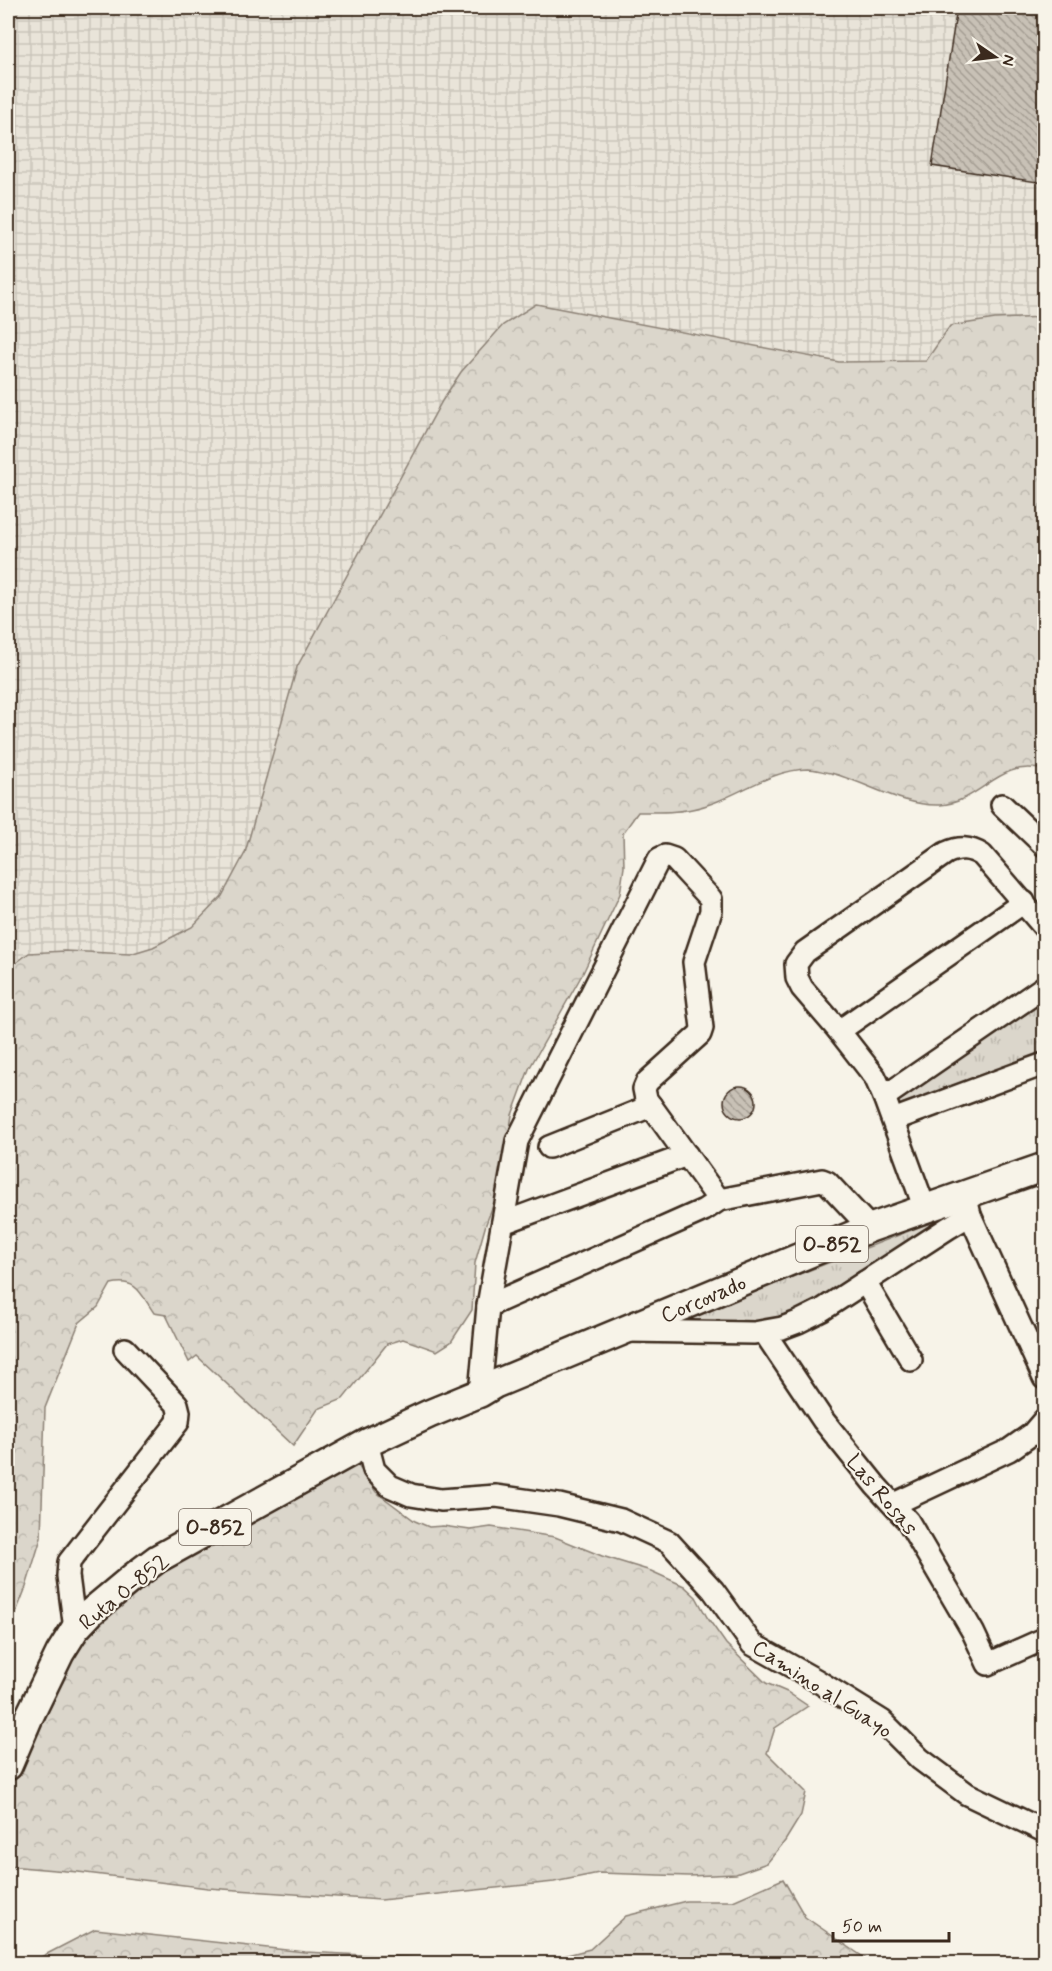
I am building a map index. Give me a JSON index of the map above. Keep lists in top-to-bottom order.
{
  "streets": {
    "main road": ["O-852", "Corcovado", "Ruta O-852"],
    "street": ["Las Rosas", "Camino al Guayo"]
  },
  "crossings": [
    ["Corcovado", "Ruta O-852"],
    ["Corcovado", "Camino al Guayo"],
    ["Ruta O-852", "Camino al Guayo"]
  ],
  "scale_bar": "50 m",
  "north": "right"
}
